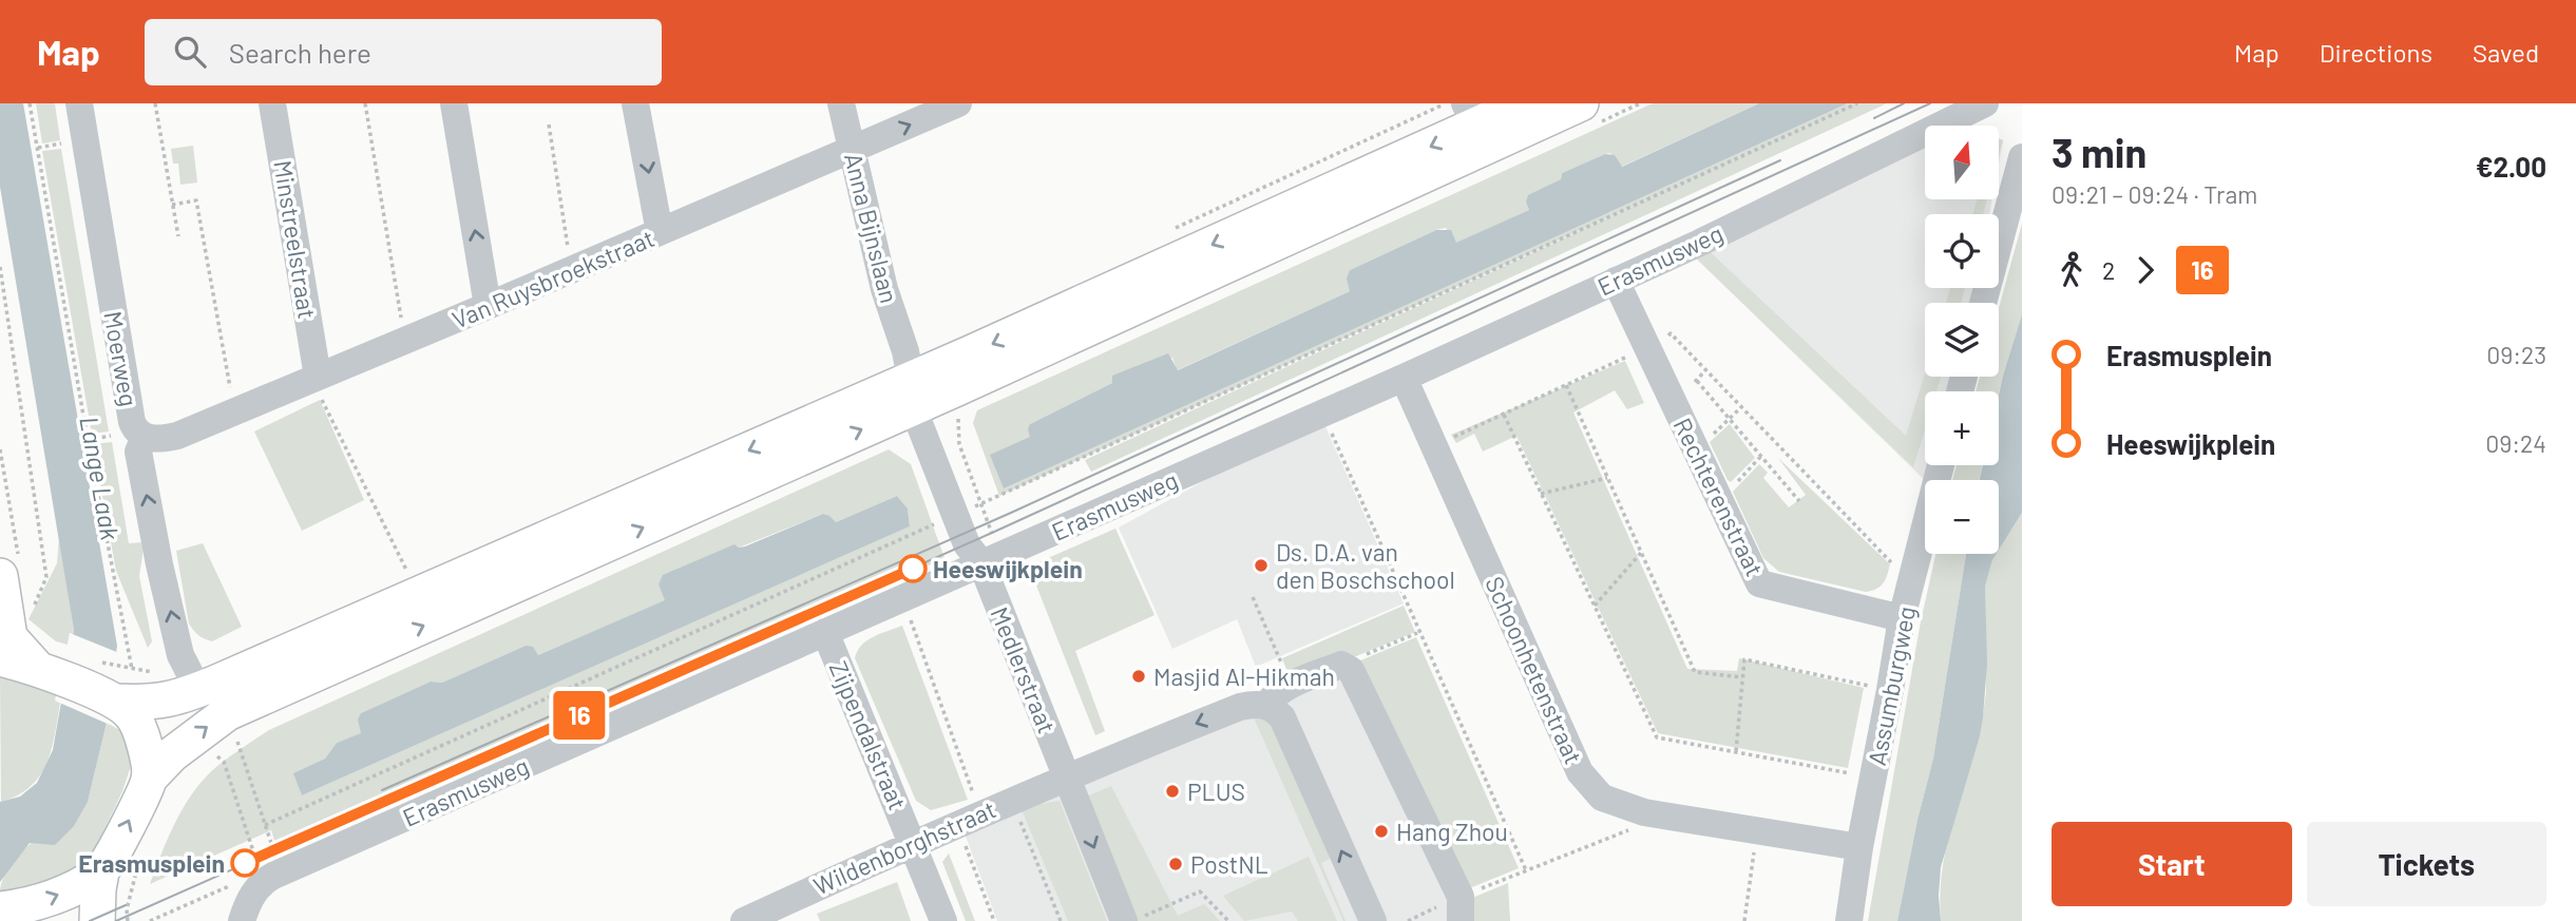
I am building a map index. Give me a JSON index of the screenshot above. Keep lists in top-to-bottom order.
{
  "streets": {
    "street": [
      "Anna Bijnslaan",
      "Minstreelstraat",
      "Erasmusweg",
      "Van Ruysbroekstraat",
      "Moerweg",
      "Rechterenstraat",
      "Medlerstraat",
      "Schoonhetenstraat",
      "Assumburgweg",
      "Zijpendalstraat",
      "Wildenborghstraat"
    ]
  },
  "crossings": [
    ["Anna Bijnslaan", "Van Ruysbroekstraat"],
    ["Anna Bijnslaan", "Medlerstraat"],
    ["Minstreelstraat", "Van Ruysbroekstraat"],
    ["Erasmusweg", "Rechterenstraat"],
    ["Erasmusweg", "Medlerstraat"],
    ["Erasmusweg", "Schoonhetenstraat"],
    ["Erasmusweg", "Zijpendalstraat"],
    ["Van Ruysbroekstraat", "Moerweg"],
    ["Rechterenstraat", "Assumburgweg"],
    ["Medlerstraat", "Wildenborghstraat"],
    ["Schoonhetenstraat", "Assumburgweg"],
    ["Zijpendalstraat", "Wildenborghstraat"]
  ],
  "one_way": ["Moerweg"],
  "water": ["Lange Laak"],
  "places": [
    "Ds. D.A. van den Boschschool",
    "Heeswijkplein",
    "Masjid Al-Hikmah",
    "PLUS",
    "Hang Zhou",
    "Erasmusplein",
    "PostNL"
  ],
  "lines": ["tram line 16"],
  "north": "top",
  "page": {
    "header": "Map",
    "search": "Search here",
    "nav": ["Map", "Directions", "Saved"],
    "on_map": "16",
    "heading": ["3 min", "09:21 – 09:24 · Tram", "€2.00"],
    "map_buttons": ["+", "−"],
    "legs": ["2", "16"],
    "list": [
      {
        "name": "Erasmusplein",
        "value": "09:23"
      },
      {
        "name": "Heeswijkplein",
        "value": "09:24"
      }
    ],
    "buttons": ["Start", "Tickets"]
  }
}
